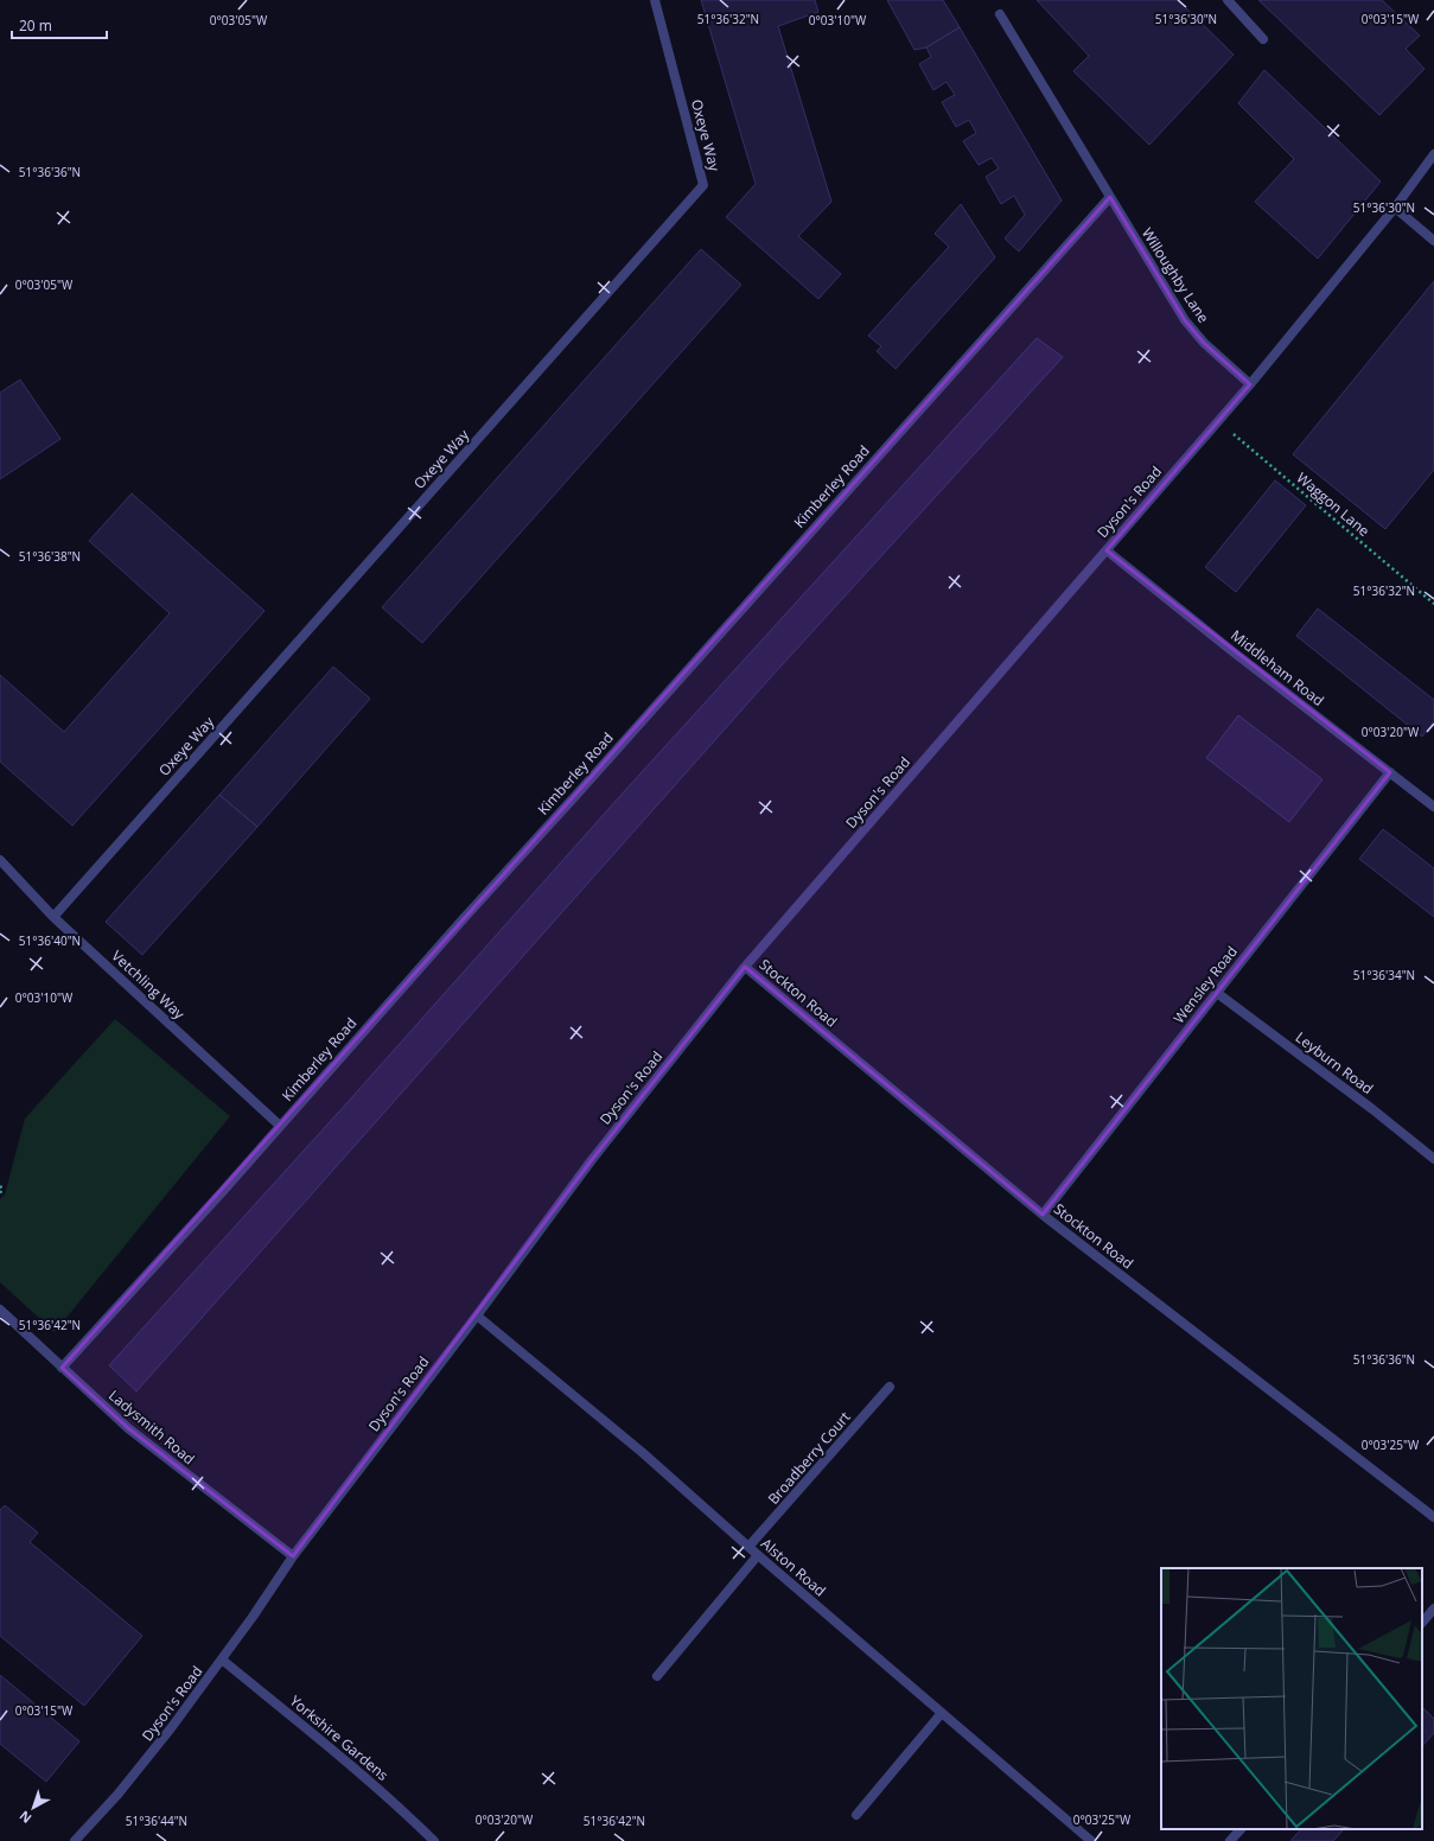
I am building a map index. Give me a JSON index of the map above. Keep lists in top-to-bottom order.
{
  "streets": {
    "street": [
      "Oxeye Way",
      "Willoughby Lane",
      "Kimberley Road",
      "Dyson's Road",
      "Middleham Road",
      "Vetchling Way",
      "Wensley Road",
      "Stockton Road",
      "Leyburn Road",
      "Ladysmith Road",
      "Broadberry Court",
      "Alston Road",
      "Yorkshire Gardens"
    ],
    "path": ["Waggon Lane"]
  },
  "crossings": [
    ["Oxeye Way", "Vetchling Way"],
    ["Willoughby Lane", "Kimberley Road"],
    ["Willoughby Lane", "Dyson's Road"],
    ["Kimberley Road", "Vetchling Way"],
    ["Kimberley Road", "Ladysmith Road"],
    ["Dyson's Road", "Waggon Lane"],
    ["Dyson's Road", "Middleham Road"],
    ["Dyson's Road", "Stockton Road"],
    ["Dyson's Road", "Ladysmith Road"],
    ["Dyson's Road", "Alston Road"],
    ["Dyson's Road", "Yorkshire Gardens"],
    ["Middleham Road", "Wensley Road"],
    ["Wensley Road", "Stockton Road"],
    ["Wensley Road", "Leyburn Road"],
    ["Broadberry Court", "Alston Road"]
  ],
  "scale_bar": "20 m",
  "north": "bottom left",
  "coordinates": [
    "51°36'32\"N",
    "51°36'30\"N",
    "0°03'15\"W",
    "0°03'05\"W",
    "0°03'10\"W",
    "51°36'36\"N",
    "51°36'38\"N",
    "0°03'20\"W",
    "51°36'40\"N",
    "51°36'34\"N",
    "51°36'42\"N",
    "0°03'25\"W",
    "51°36'44\"N"
  ]
}
